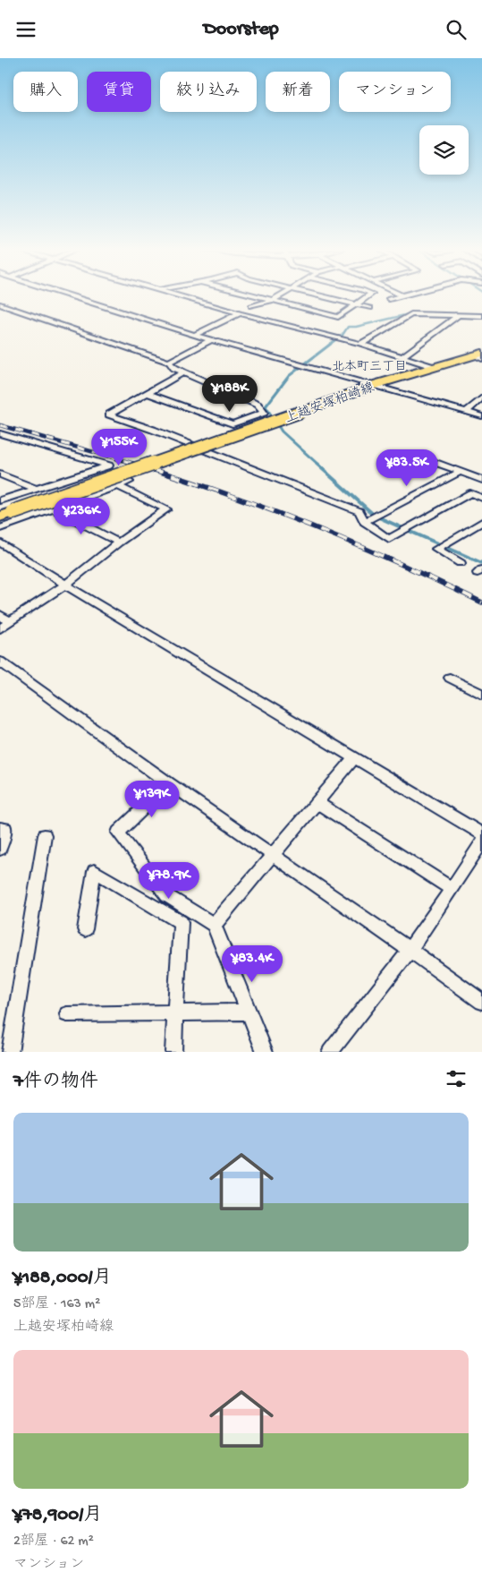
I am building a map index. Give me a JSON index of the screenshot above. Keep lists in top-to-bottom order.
{
  "streets": {
    "main road": ["上越安塚柏崎線"]
  },
  "districts": ["北本町三丁目"],
  "page": {
    "header": "Doorstep",
    "chip": [
      "購入",
      "賃貸",
      "絞り込み",
      "新着",
      "マンション"
    ],
    "price": [
      "¥188K",
      "¥155K",
      "¥83.5K",
      "¥236K",
      "¥139K",
      "¥78.9K",
      "¥83.4K"
    ],
    "heading": "7件の物件",
    "list": [
      {
        "name": "¥188,000/月",
        "note": "5部屋 · 163 m² · 上越安塚柏崎線"
      },
      {
        "name": "¥78,900/月",
        "note": "2部屋 · 62 m² · マンション"
      }
    ]
  }
}
